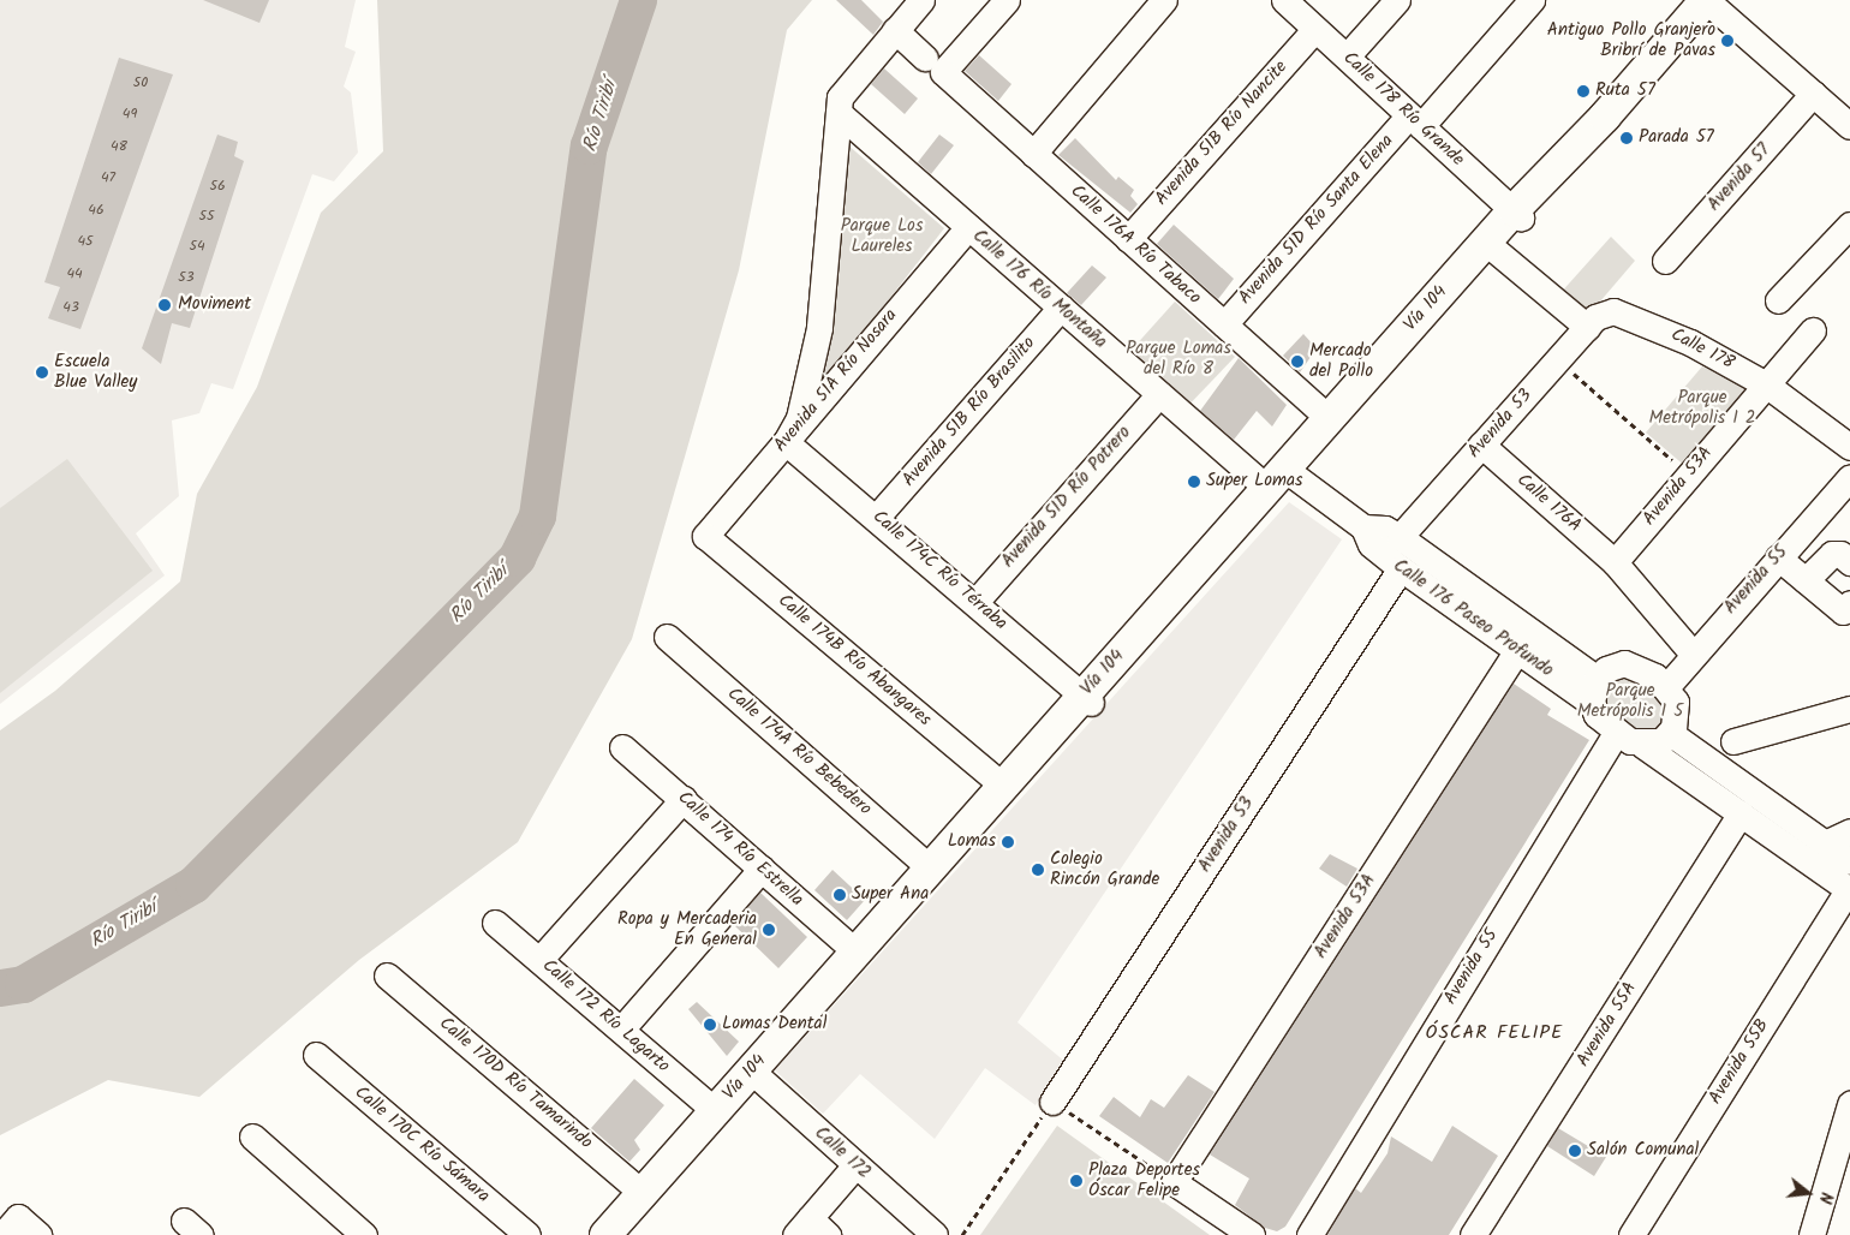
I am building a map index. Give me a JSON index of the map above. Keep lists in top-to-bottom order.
{
  "streets": {
    "main road": ["Vía 104"],
    "street": [
      "Calle 178 Río Grande",
      "Avenida 51B Río Nancite",
      "Avenida 57",
      "Avenida 51D Río Santa Elena",
      "Calle 176A Río Tabaco",
      "Calle 176 Río Montaña",
      "Calle 178",
      "Avenida 51A Río Nosara",
      "Avenida 51B Río Brasilito",
      "Avenida 53",
      "Avenida 53A",
      "Avenida 51D Río Potrero",
      "Calle 176A",
      "Calle 174C Río Térraba",
      "Avenida 55",
      "Calle 176 Paseo Profundo",
      "Calle 174B Río Abangares",
      "Calle 174A Río Bebedero",
      "Calle 174 Río Estrella",
      "Calle 172 Río Lagarto",
      "Avenida 55A",
      "Avenida 55B",
      "Calle 170D Río Tamarindo",
      "Calle 170C Río Sámara",
      "Calle 172"
    ]
  },
  "crossings": [
    ["Calle 178 Río Grande", "Avenida 51B Río Nancite"],
    ["Calle 178 Río Grande", "Avenida 51D Río Santa Elena"],
    ["Calle 178 Río Grande", "Vía 104"],
    ["Avenida 51B Río Nancite", "Calle 176A Río Tabaco"],
    ["Avenida 51D Río Santa Elena", "Calle 176A Río Tabaco"],
    ["Calle 176A Río Tabaco", "Vía 104"],
    ["Calle 176 Río Montaña", "Vía 104"],
    ["Calle 176 Río Montaña", "Avenida 51A Río Nosara"],
    ["Calle 176 Río Montaña", "Avenida 51B Río Brasilito"],
    ["Calle 176 Río Montaña", "Avenida 51D Río Potrero"],
    ["Calle 176 Río Montaña", "Calle 176 Paseo Profundo"],
    ["Vía 104", "Calle 174C Río Térraba"],
    ["Vía 104", "Calle 176 Paseo Profundo"],
    ["Vía 104", "Calle 174B Río Abangares"],
    ["Vía 104", "Calle 174A Río Bebedero"],
    ["Vía 104", "Calle 174 Río Estrella"],
    ["Vía 104", "Calle 172 Río Lagarto"],
    ["Vía 104", "Calle 170D Río Tamarindo"],
    ["Vía 104", "Calle 172"],
    ["Calle 178", "Avenida 53"],
    ["Calle 178", "Avenida 53A"],
    ["Avenida 51A Río Nosara", "Calle 174C Río Térraba"],
    ["Avenida 51A Río Nosara", "Calle 174B Río Abangares"],
    ["Avenida 51B Río Brasilito", "Calle 174C Río Térraba"],
    ["Avenida 53", "Calle 176A"],
    ["Avenida 53", "Calle 176 Paseo Profundo"],
    ["Avenida 53A", "Calle 176A"],
    ["Avenida 53A", "Calle 176 Paseo Profundo"],
    ["Avenida 51D Río Potrero", "Calle 174C Río Térraba"],
    ["Calle 176A", "Avenida 55"],
    ["Avenida 55", "Calle 176 Paseo Profundo"]
  ],
  "districts": ["ÓSCAR FELIPE"],
  "water": ["Río Tiribí"],
  "parks": [
    "Parque Los Laureles",
    "Parque Lomas del Río 8",
    "Parque Metrópolis I 2",
    "Parque Metrópolis I 5"
  ],
  "places": [
    "Antiguo Pollo Granjero Bribrí de Pavas",
    "Ruta 57",
    "Parada 57",
    "Moviment",
    "Mercado del Pollo",
    "Escuela Blue Valley",
    "Super Lomas",
    "Lomas",
    "Colegio Rincón Grande",
    "Super Ana",
    "Ropa y Mercaderia En General",
    "Lomas Dental",
    "Salón Comunal",
    "Plaza Deportes Óscar Felipe"
  ],
  "house_numbers": [
    "50",
    "49",
    "48",
    "47",
    "56",
    "46",
    "55",
    "45",
    "54",
    "44",
    "53",
    "43"
  ],
  "north": "right"
}
